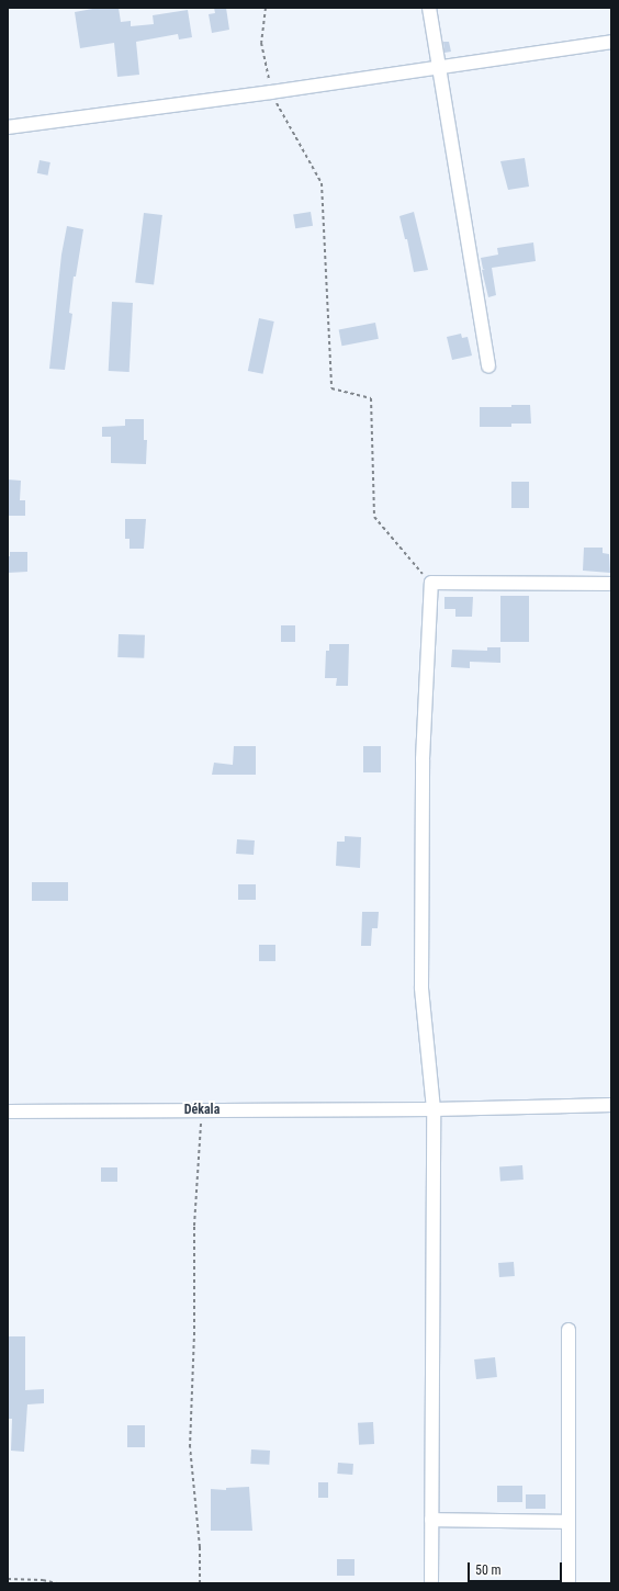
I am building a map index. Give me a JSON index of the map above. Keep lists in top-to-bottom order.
{
  "districts": ["Dékala"],
  "scale_bar": "50 m"
}
